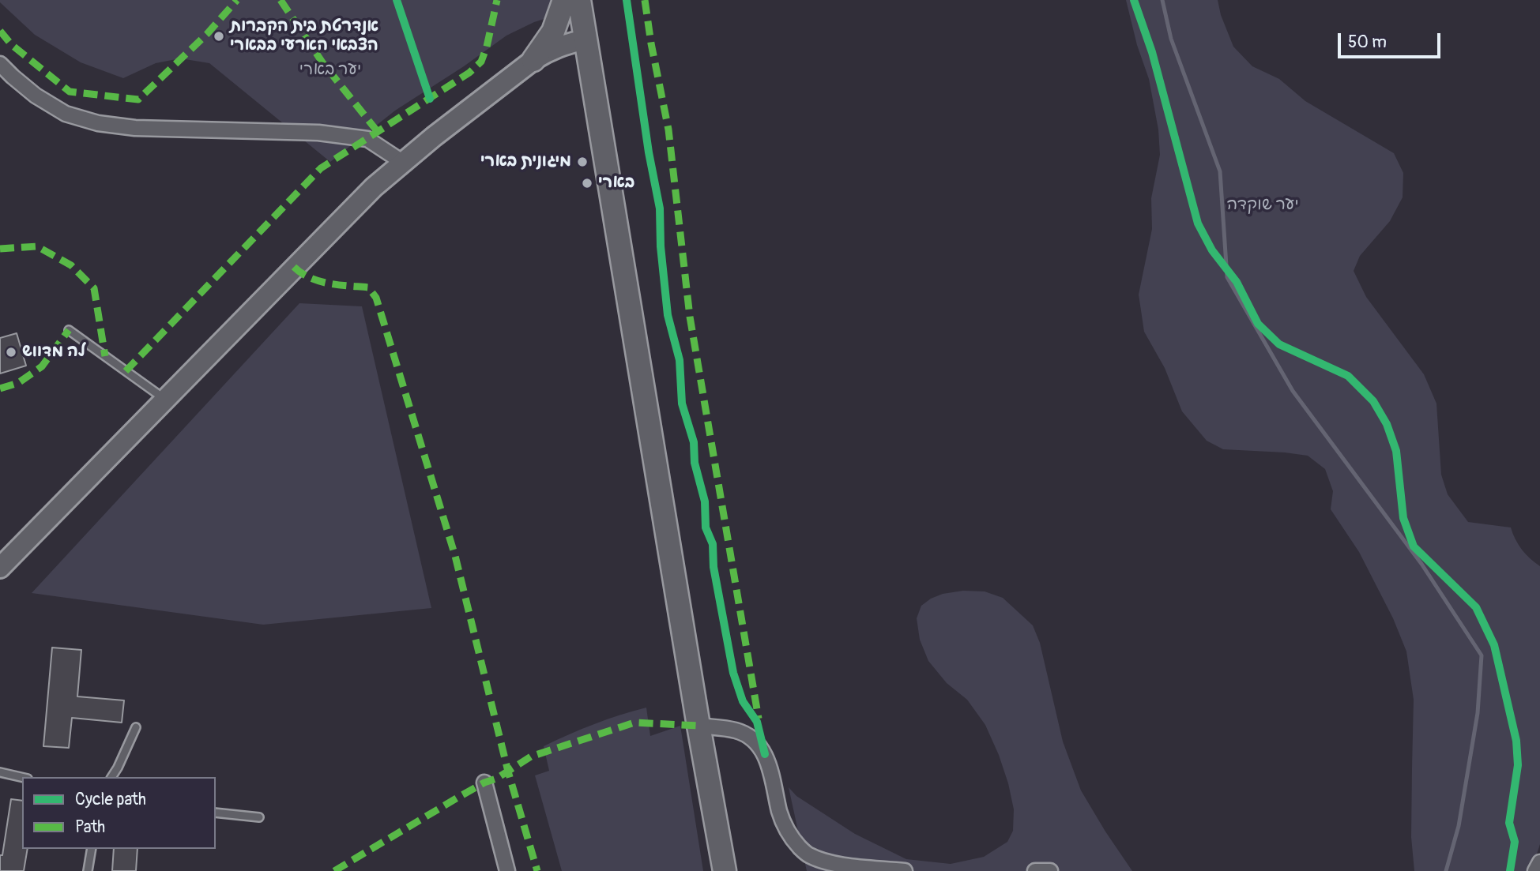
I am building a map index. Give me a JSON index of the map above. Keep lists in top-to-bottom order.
{
  "parks": ["יער בארי", "יער שוקדה"],
  "places": [
    "אנדרטת בית הקברות הצבאי הארעי בבארי",
    "מיגונית בארי",
    "בארי",
    "לה מדווש"
  ],
  "legend": ["Cycle path", "Path"],
  "scale_bar": "50 m"
}
